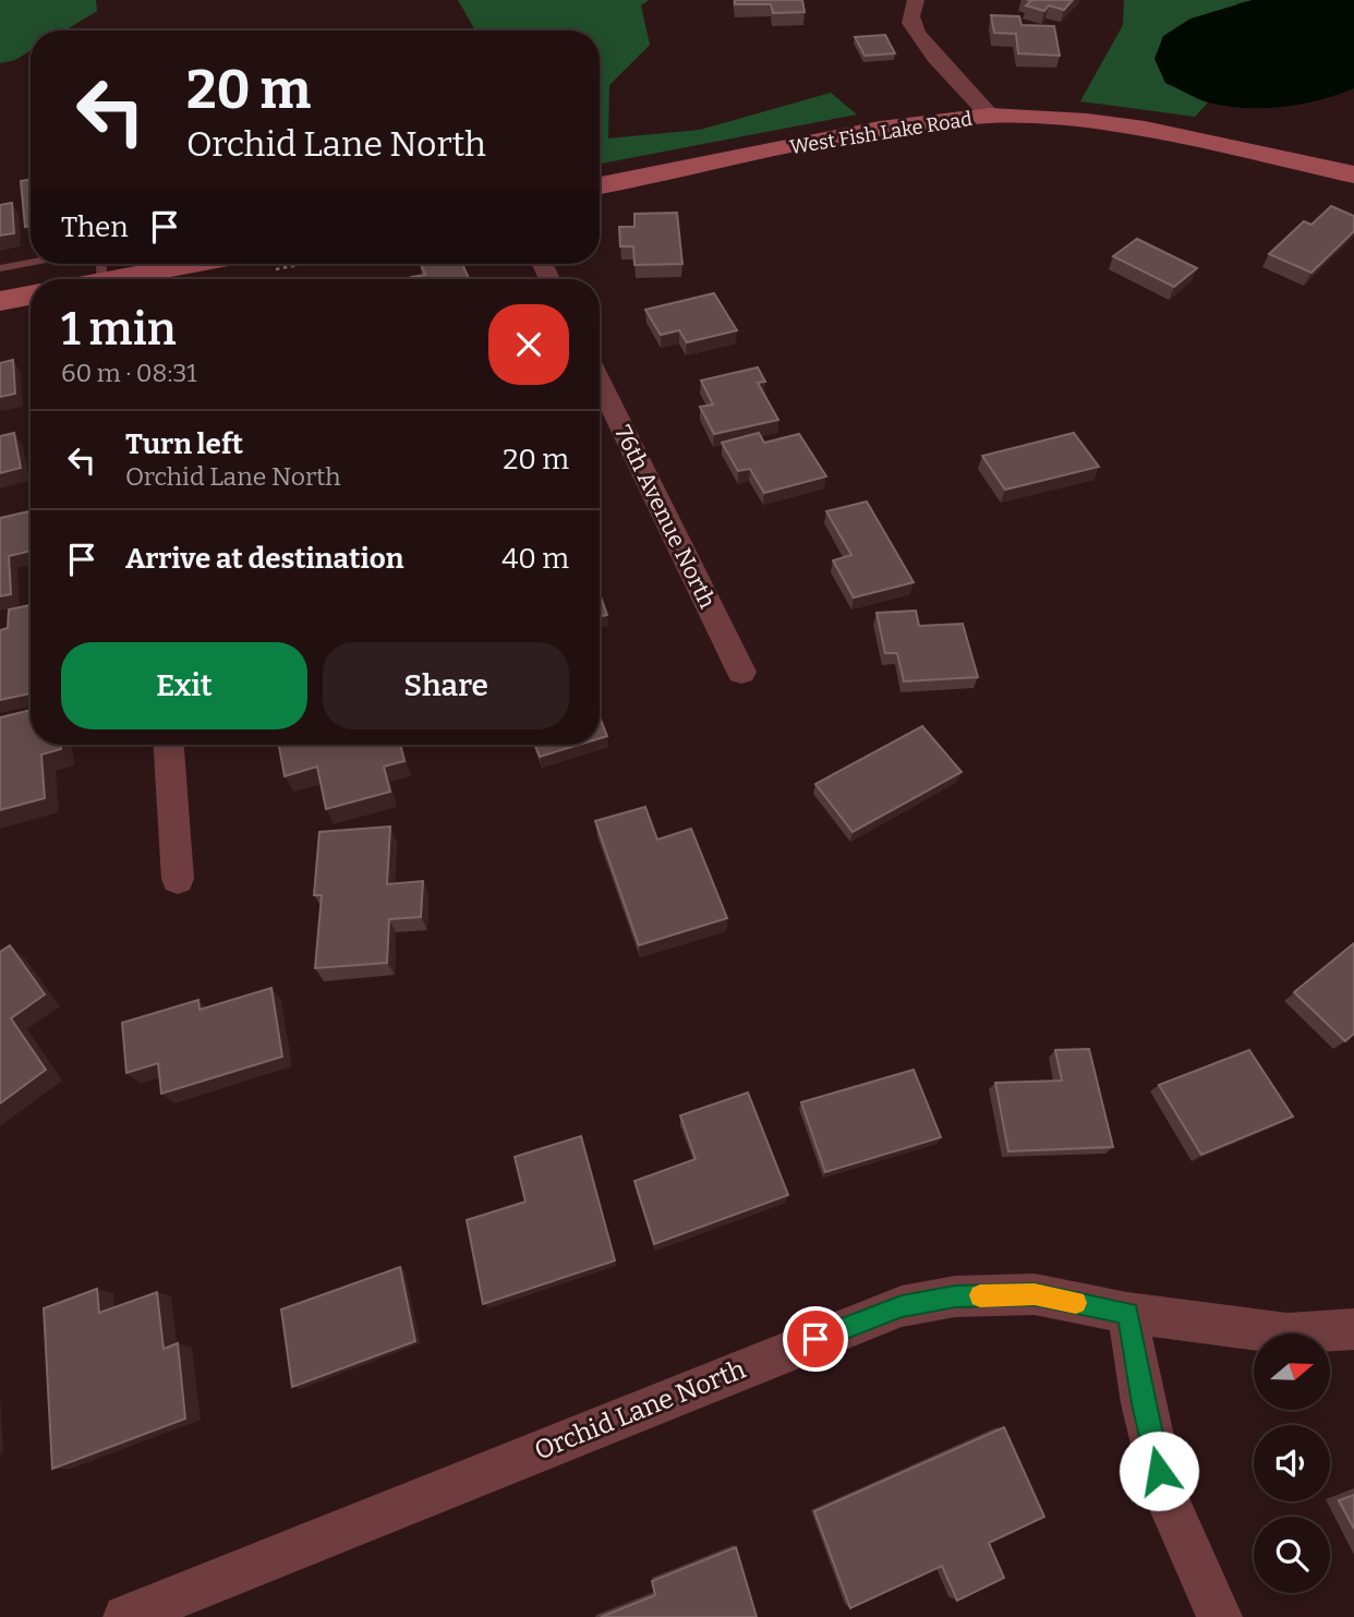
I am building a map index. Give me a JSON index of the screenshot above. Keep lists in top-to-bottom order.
{
  "streets": {
    "street": ["West Fish Lake Road", "76th Avenue North", "Orchid Lane North"]
  },
  "north": "right",
  "page": {
    "turn": ["20 m", "Orchid Lane North"],
    "then": "Then",
    "heading": ["1 min", "60 m · 08:31"],
    "list": [
      {
        "name": "Turn left",
        "note": "Orchid Lane North",
        "value": "20 m"
      },
      {
        "name": "Arrive at destination",
        "value": "40 m"
      }
    ],
    "buttons": ["Exit", "Share"]
  }
}
